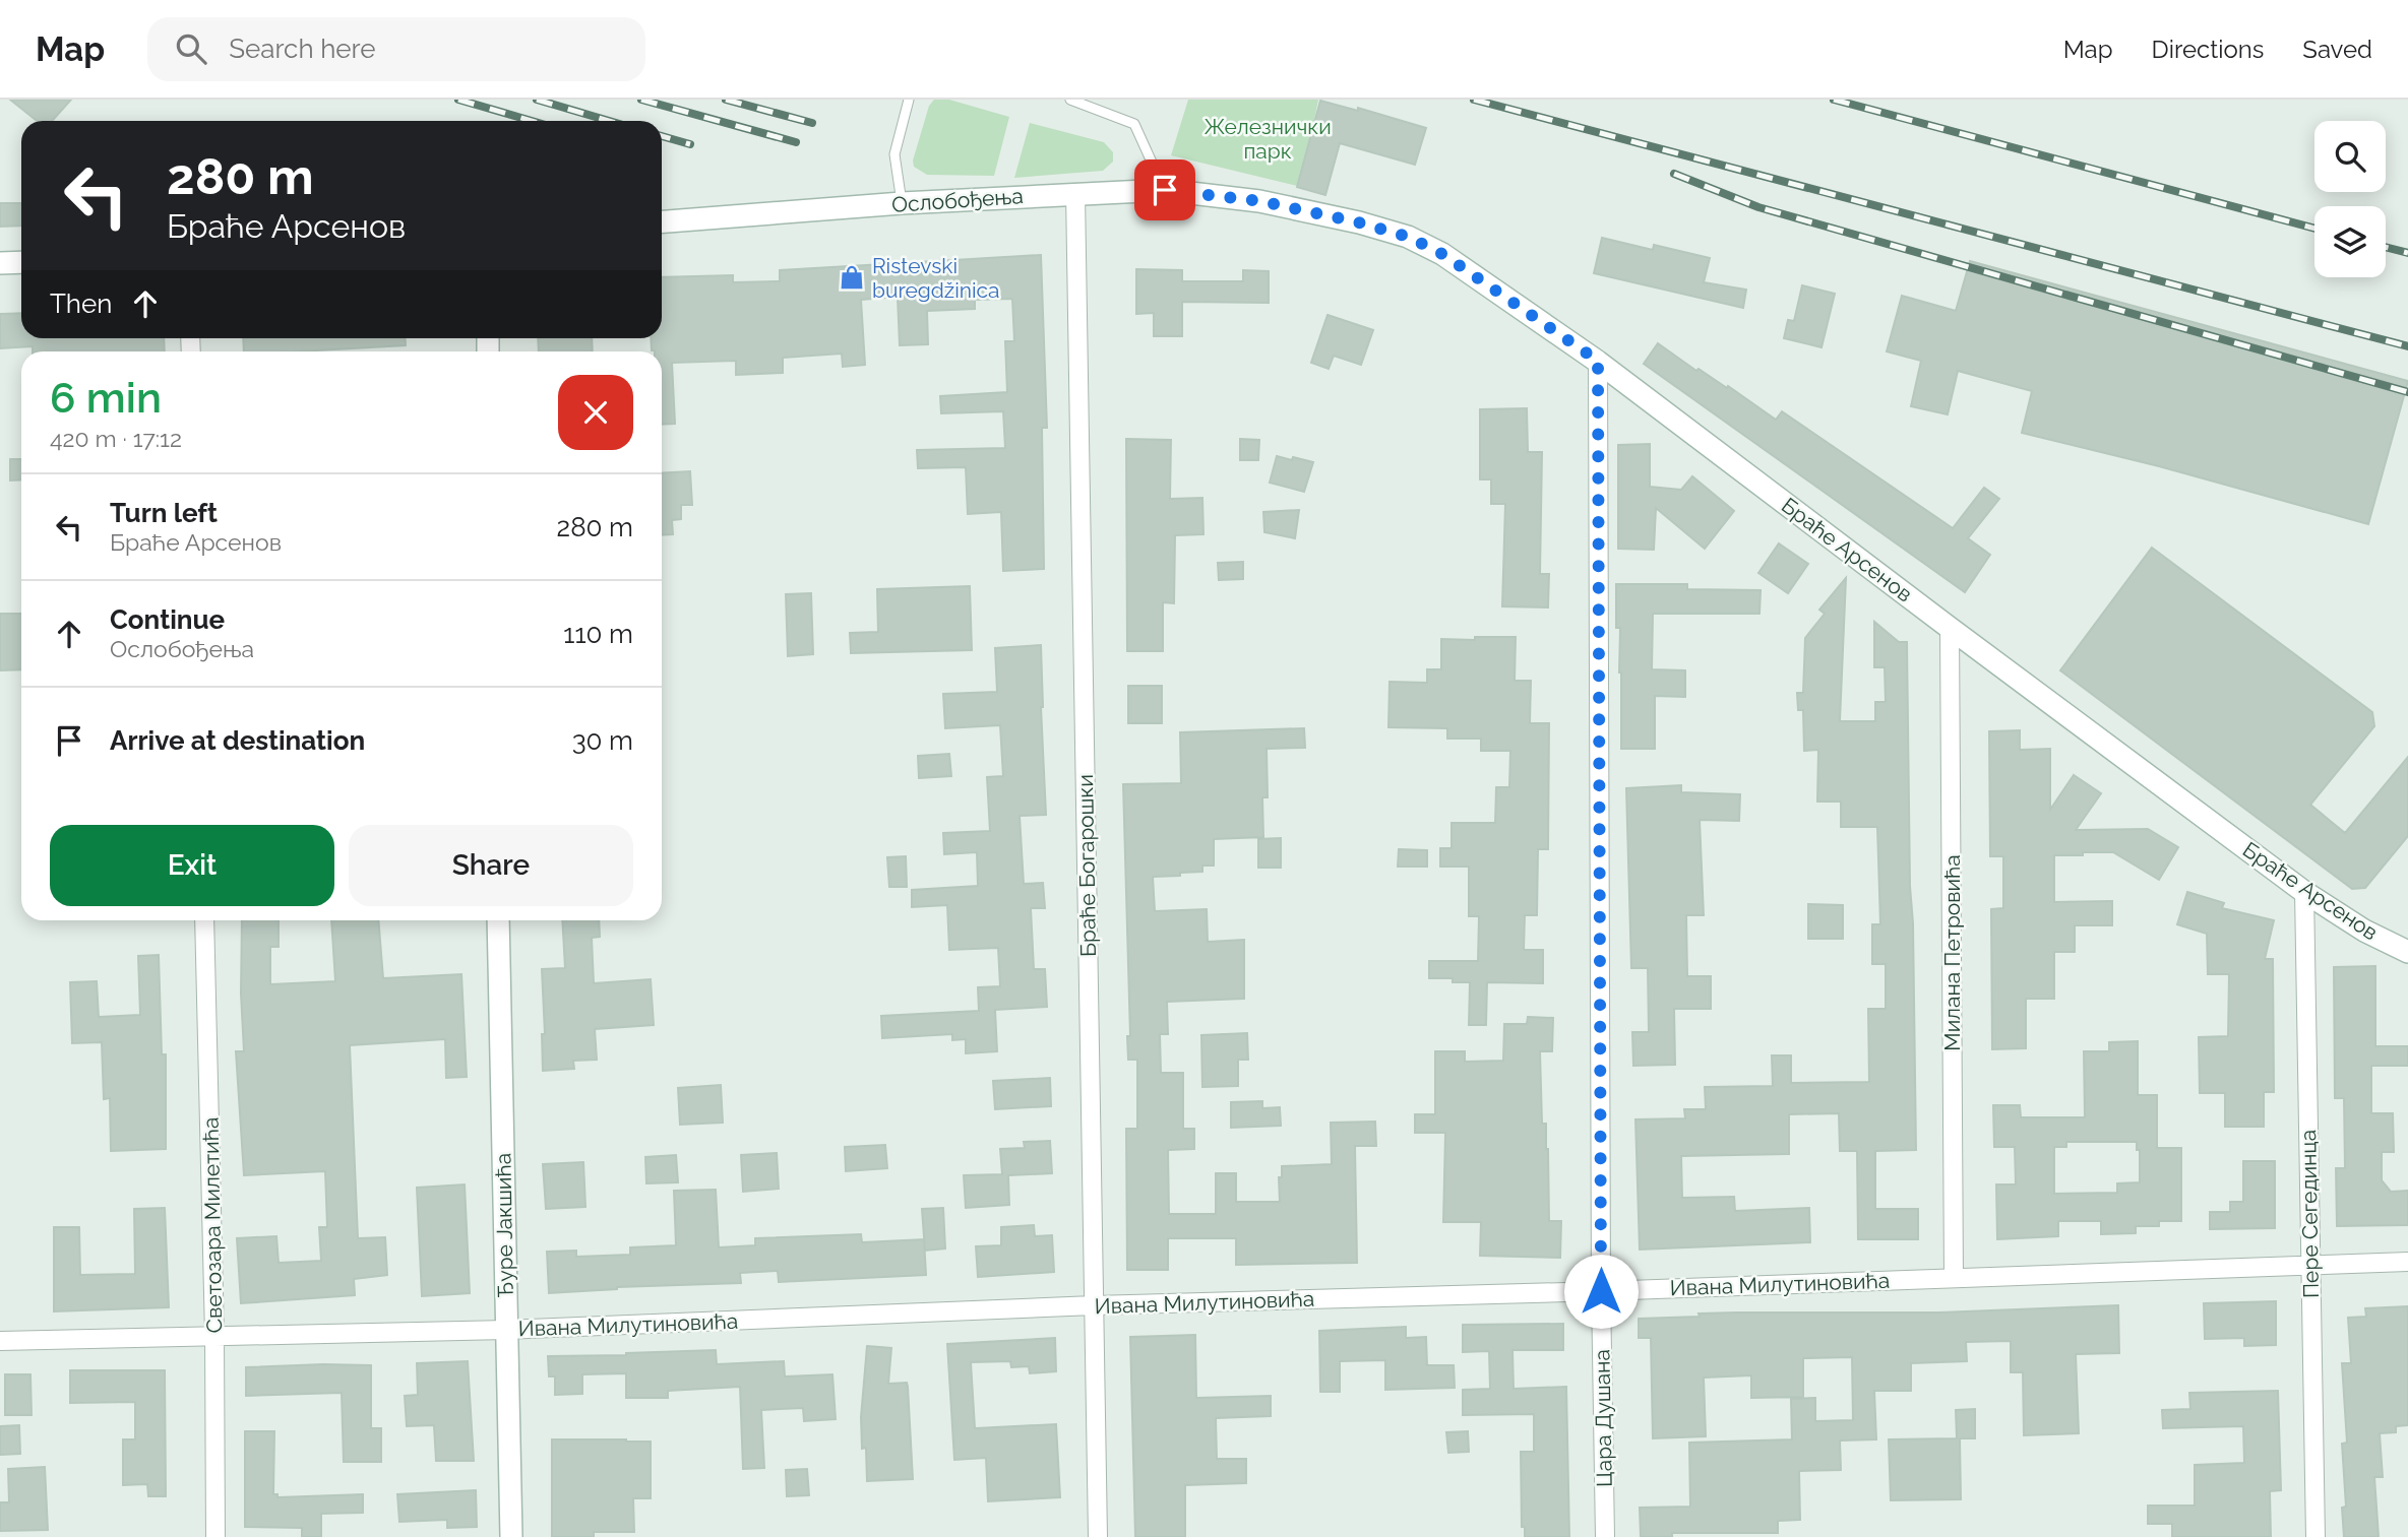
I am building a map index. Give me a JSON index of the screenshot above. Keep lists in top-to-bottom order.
{
  "streets": {
    "main road": ["Ослобођења", "Браће Арсенов", "Ђуре Јакшића"],
    "street": [
      "Браће Богарошки",
      "Милана Петровића",
      "Пере Сегединца",
      "Светозара Милетића",
      "Ивана Милутиновића",
      "Цара Душана"
    ]
  },
  "crossings": [
    ["Ослобођења", "Браће Арсенов"],
    ["Ослобођења", "Браће Богарошки"],
    ["Браће Арсенов", "Милана Петровића"],
    ["Браће Арсенов", "Пере Сегединца"],
    ["Браће Арсенов", "Цара Душана"],
    ["Браће Богарошки", "Ивана Милутиновића"],
    ["Милана Петровића", "Ивана Милутиновића"],
    ["Пере Сегединца", "Ивана Милутиновића"],
    ["Светозара Милетића", "Ивана Милутиновића"],
    ["Ђуре Јакшића", "Ивана Милутиновића"],
    ["Ивана Милутиновића", "Цара Душана"]
  ],
  "parks": ["Железнички парк"],
  "places": {
    "shop": ["Ristevski buregdžinica"]
  },
  "page": {
    "header": "Map",
    "search": "Search here",
    "nav": ["Map", "Directions", "Saved"],
    "turn": ["280 m", "Браће Арсенов"],
    "then": "Then",
    "heading": ["6 min", "420 m · 17:12"],
    "list": [
      {
        "name": "Turn left",
        "note": "Браће Арсенов",
        "value": "280 m"
      },
      {
        "name": "Continue",
        "note": "Ослобођења",
        "value": "110 m"
      },
      {
        "name": "Arrive at destination",
        "value": "30 m"
      }
    ],
    "buttons": ["Exit", "Share"]
  }
}
